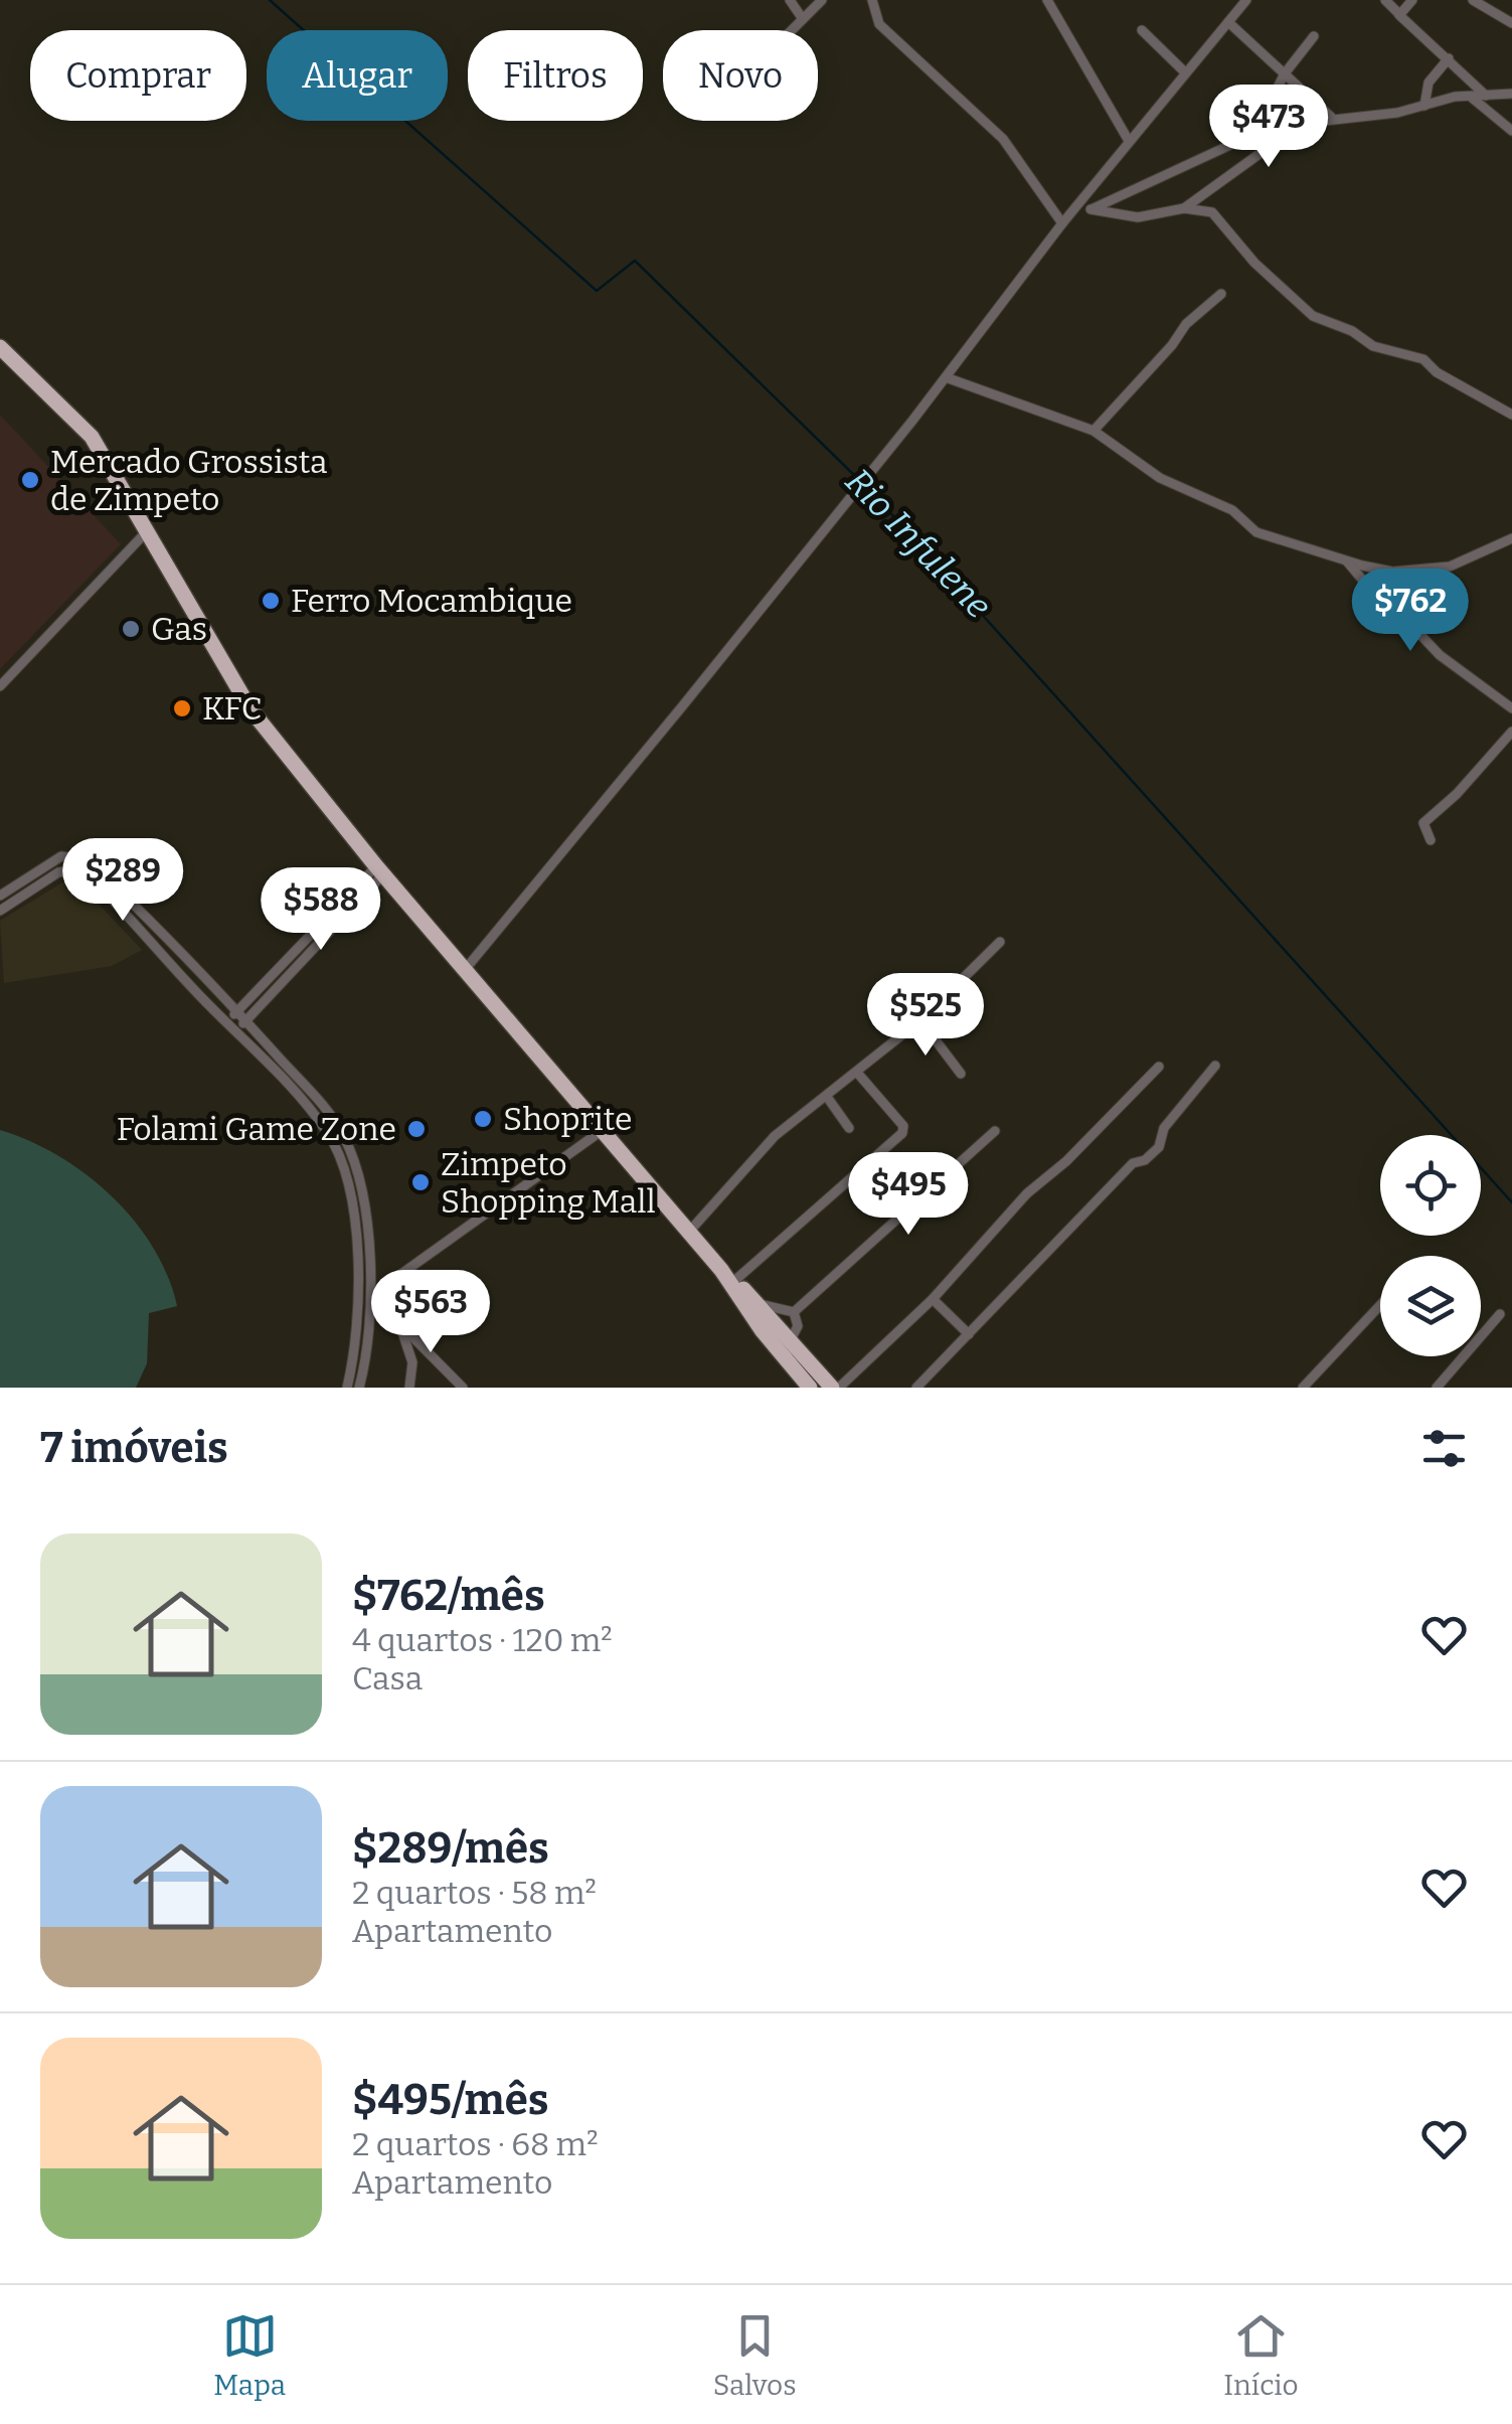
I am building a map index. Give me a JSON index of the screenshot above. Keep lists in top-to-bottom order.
{
  "water": ["Rio Infulene"],
  "places": [
    "Mercado Grossista de Zimpeto",
    "Ferro Mocambique",
    "Gas",
    "KFC",
    "Shoprite",
    "Folami Game Zone",
    "Zimpeto Shopping Mall"
  ],
  "page": {
    "chip": [
      "Comprar",
      "Alugar",
      "Filtros",
      "Novo"
    ],
    "price": [
      "$473",
      "$762",
      "$289",
      "$588",
      "$525",
      "$495",
      "$563"
    ],
    "heading": "7 imóveis",
    "list": [
      {
        "name": "$762/mês",
        "note": "4 quartos · 120 m² · Casa"
      },
      {
        "name": "$289/mês",
        "note": "2 quartos · 58 m² · Apartamento"
      },
      {
        "name": "$495/mês",
        "note": "2 quartos · 68 m² · Apartamento"
      }
    ],
    "tabs": ["Mapa", "Salvos", "Início"]
  }
}
